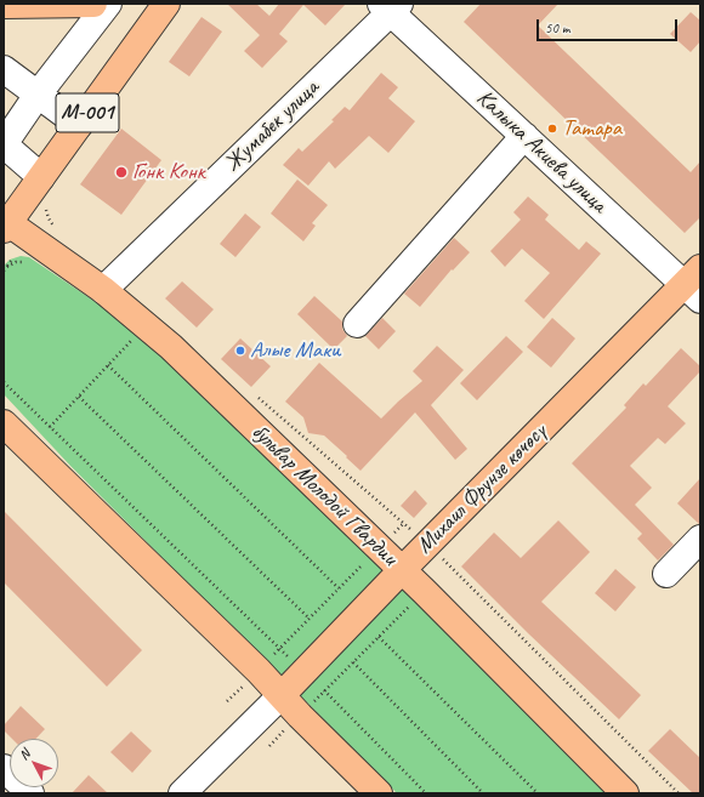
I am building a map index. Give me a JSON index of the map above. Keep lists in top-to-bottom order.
{
  "streets": {
    "main road": ["М-001", "Михаил Фрунзе көчөсү", "бульвар Молодой Гвардии"],
    "street": ["Жумабек улица", "Калыка Акиева улица"]
  },
  "crossings": [
    ["М-001", "бульвар Молодой Гвардии"],
    ["Жумабек улица", "Калыка Акиева улица"],
    ["Жумабек улица", "бульвар Молодой Гвардии"],
    ["Калыка Акиева улица", "Михаил Фрунзе көчөсү"],
    ["Михаил Фрунзе көчөсү", "бульвар Молодой Гвардии"]
  ],
  "places": ["Tamaра", "Гонк Конк", "Алые Маки"],
  "scale_bar": "50 m",
  "north": "top left"
}
